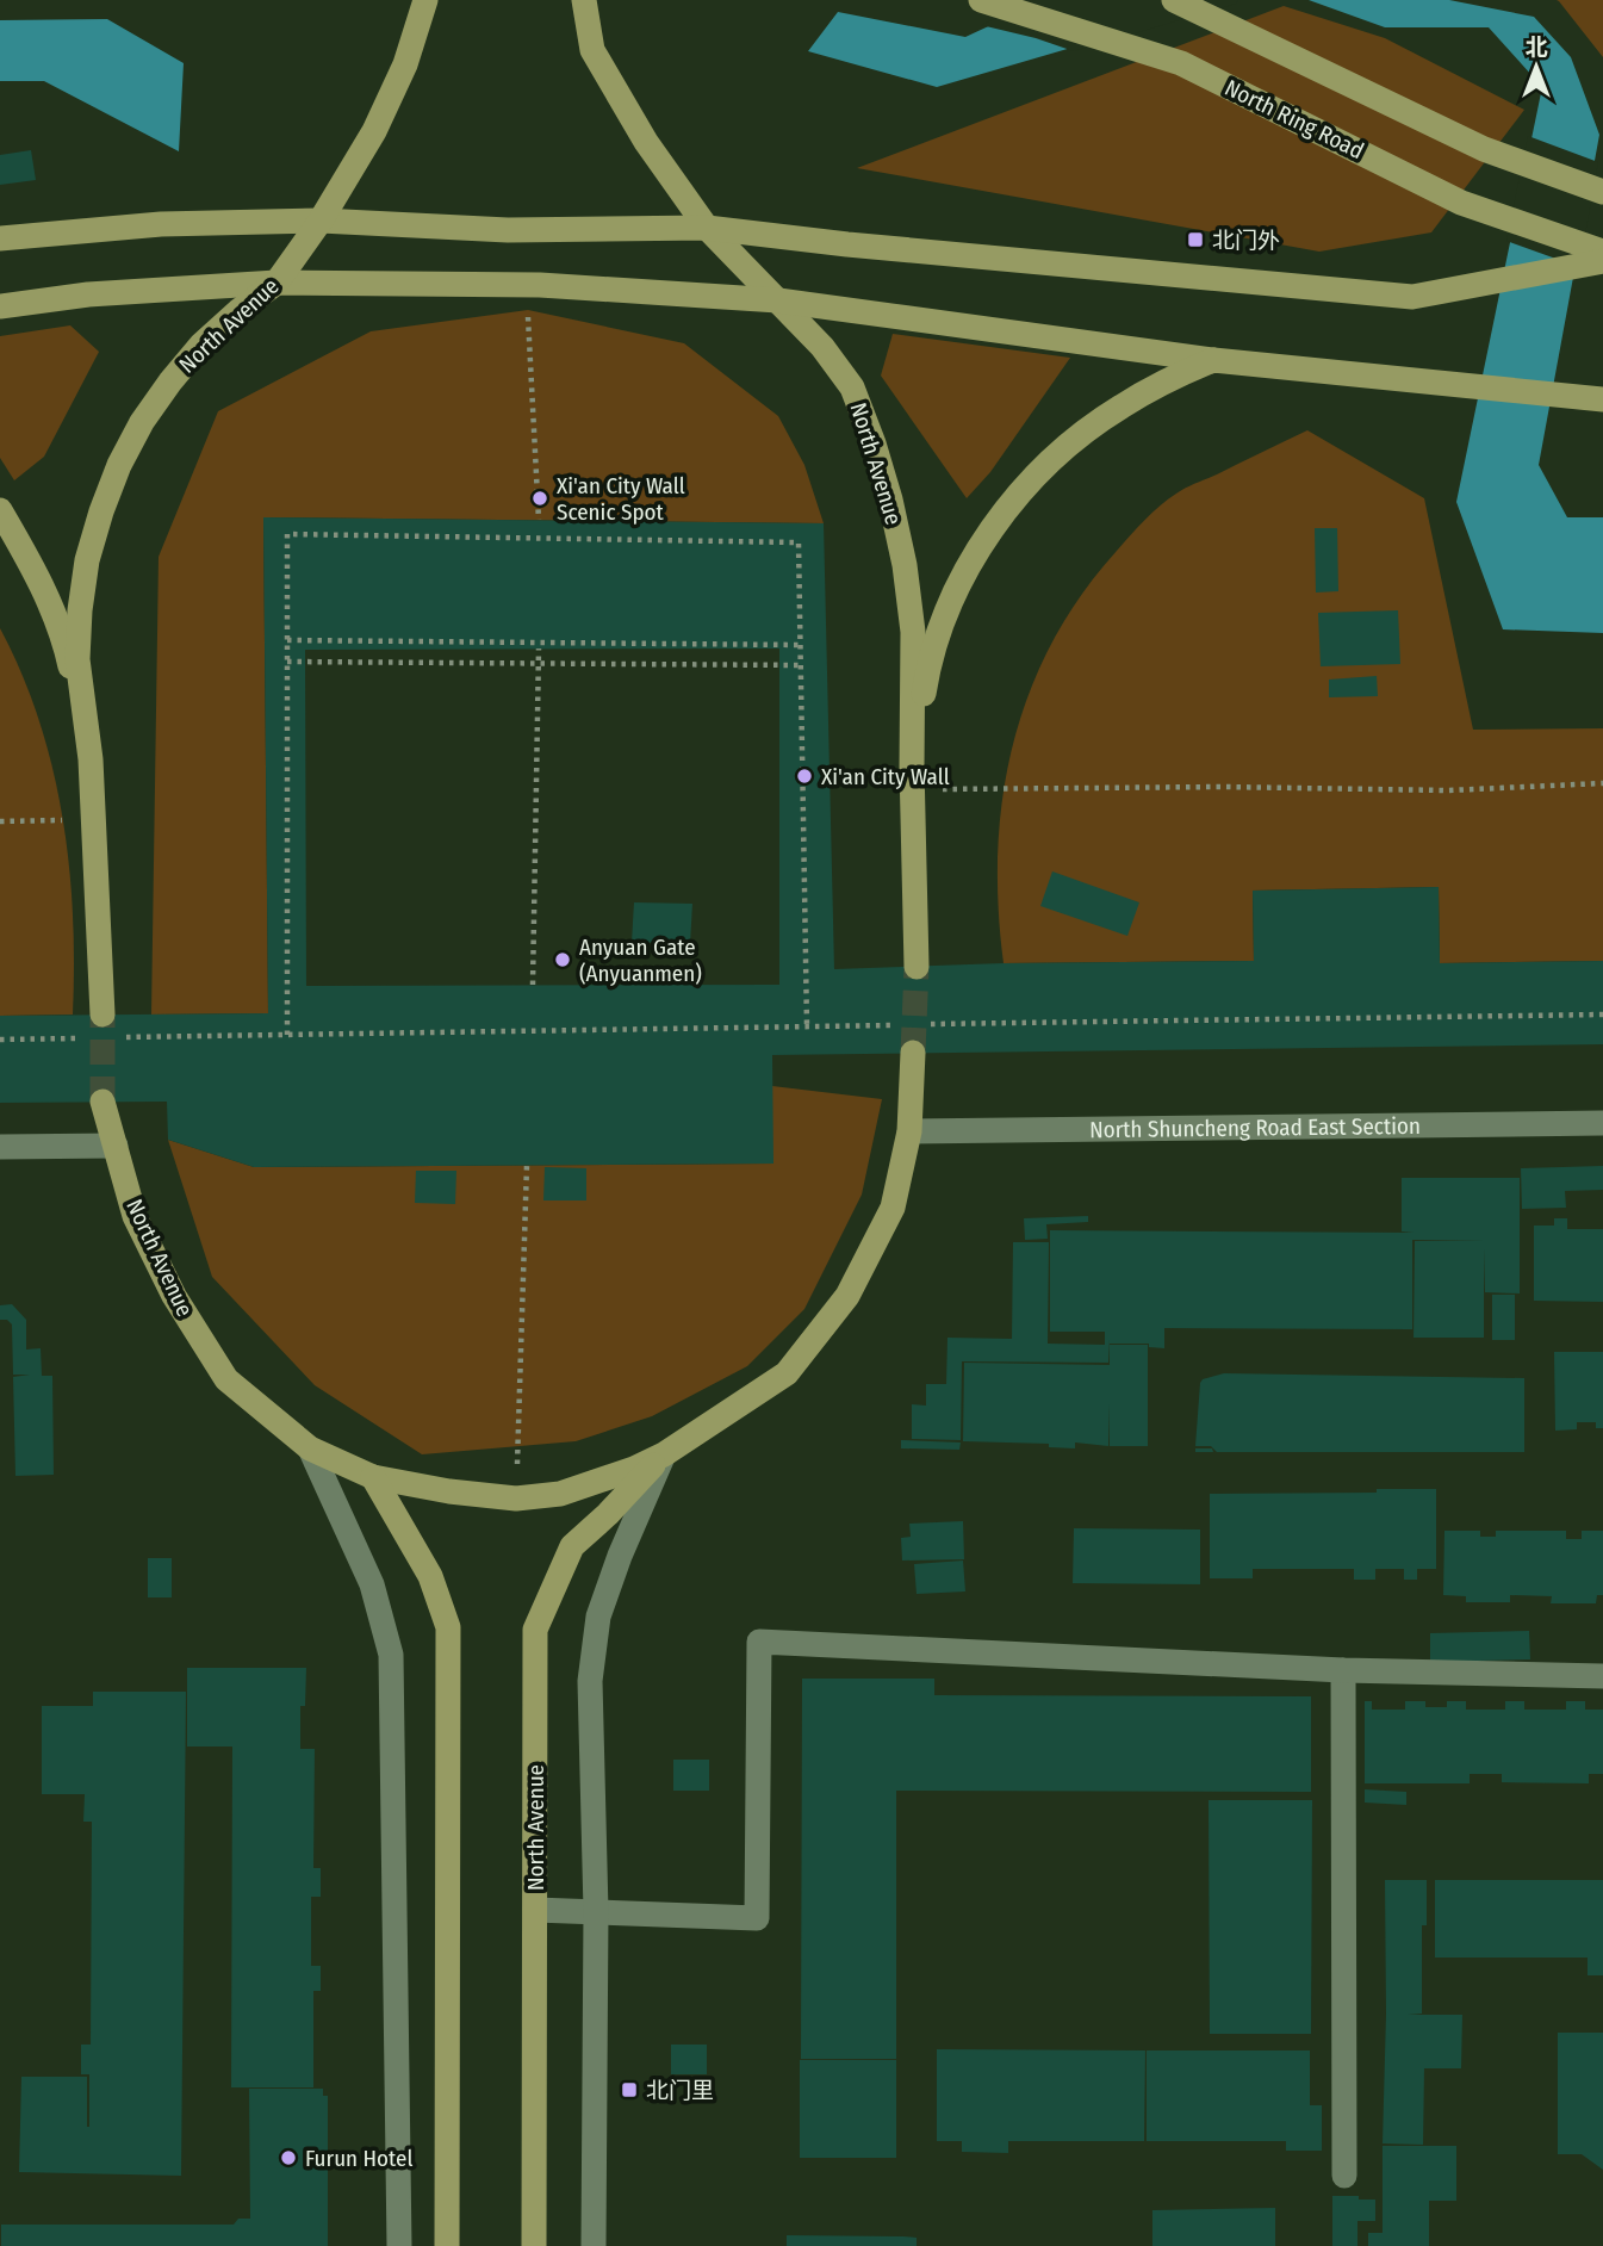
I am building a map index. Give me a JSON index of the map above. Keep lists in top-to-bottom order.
{
  "streets": {
    "main road": ["North Ring Road", "North Avenue"],
    "street": ["North Shuncheng Road East Section"]
  },
  "crossings": [
    ["North Avenue", "North Shuncheng Road East Section"]
  ],
  "places": {
    "transit": ["北门外", "北门里"],
    "other": [
      "Xi'an City Wall Scenic Spot",
      "Xi'an City Wall",
      "Anyuan Gate (Anyuanmen)",
      "Furun Hotel"
    ]
  },
  "north": "top"
}
